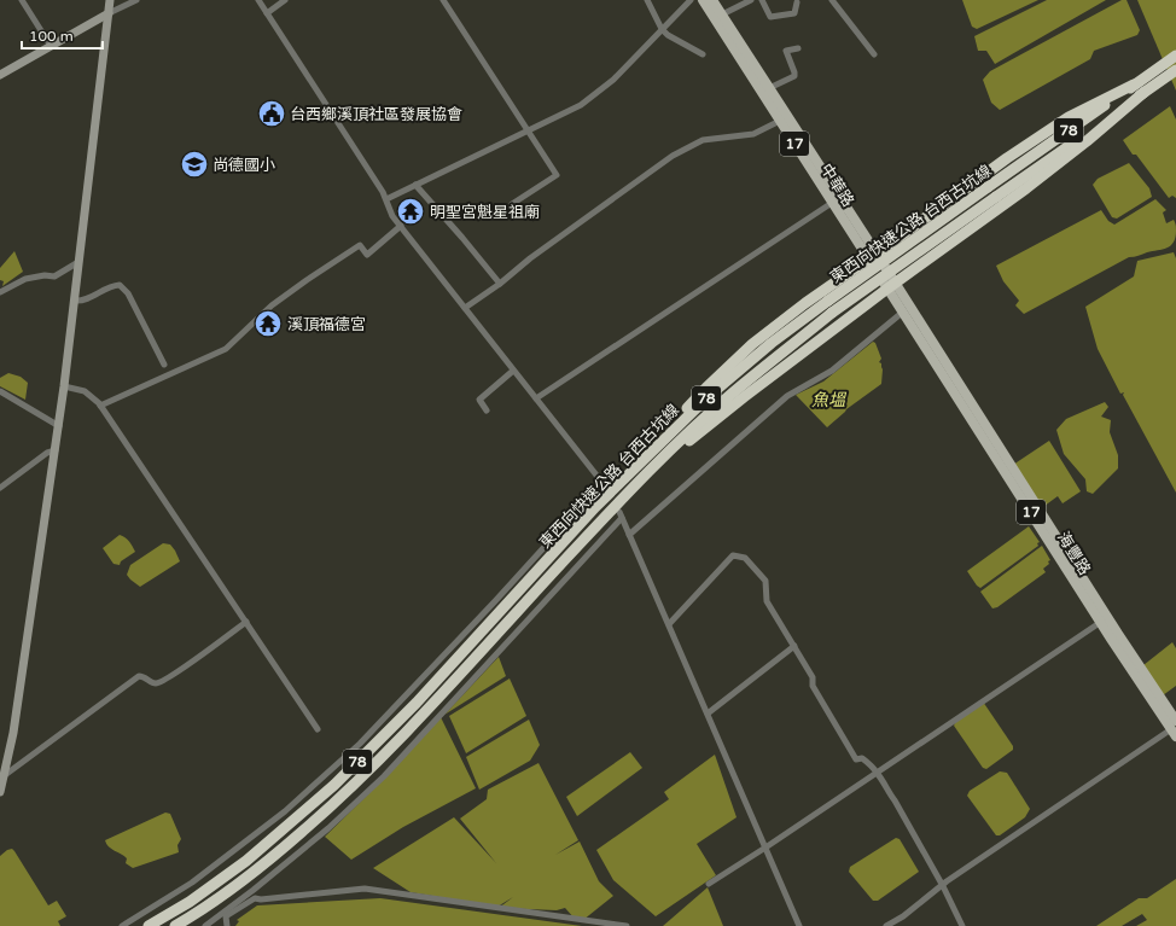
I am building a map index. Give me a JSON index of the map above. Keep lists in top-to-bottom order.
{
  "streets": {
    "highway": ["78", "東西向快速公路 台西古坑線"],
    "main road": ["17", "中華路", "海豐路"]
  },
  "crossings": [
    ["中華路", "海豐路"]
  ],
  "water": ["魚塭"],
  "places": {
    "public building": ["台西鄉溪頂社區發展協會"],
    "school or university": ["尚德國小"],
    "temple": ["明聖宮魁星祖廟", "溪頂福德宮"]
  },
  "scale_bar": "100 m"
}
